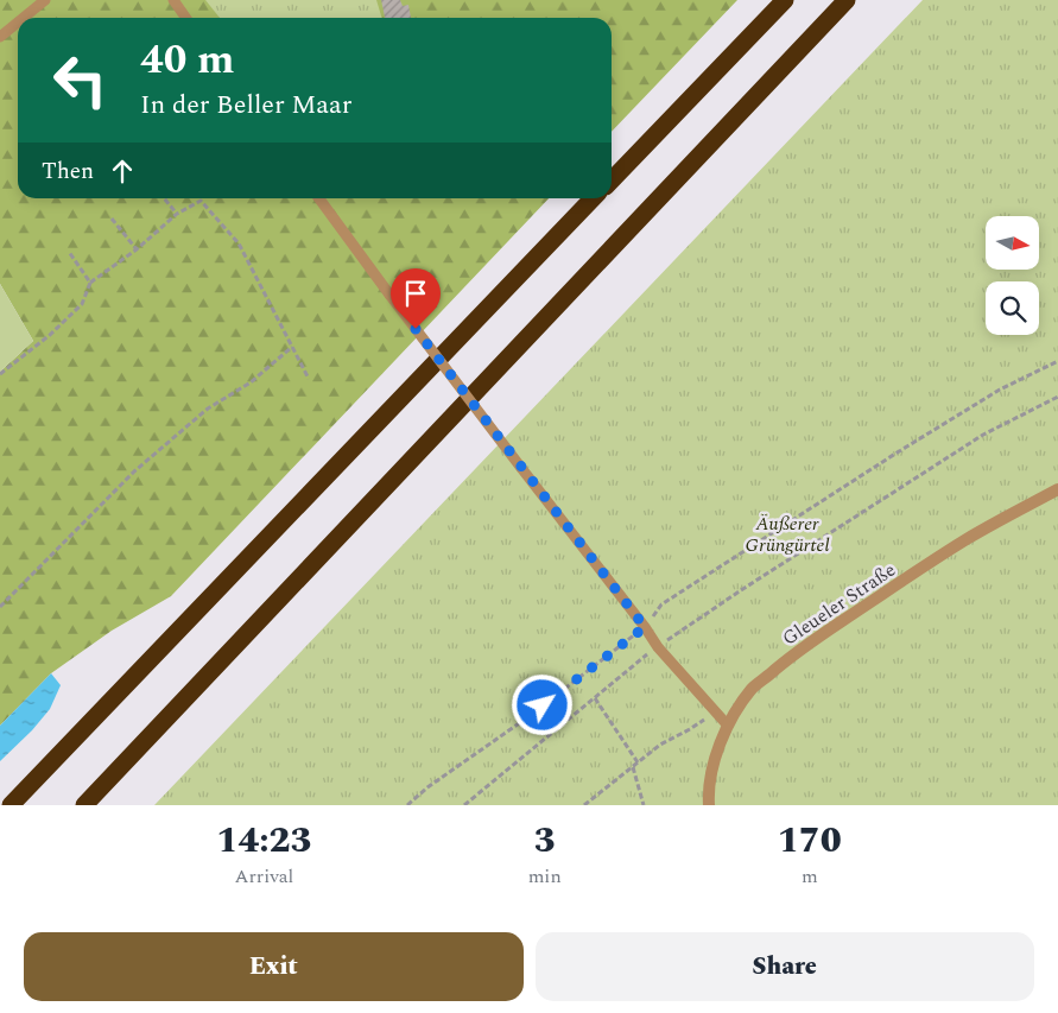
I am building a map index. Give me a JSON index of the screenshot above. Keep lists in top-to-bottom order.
{
  "streets": {
    "street": ["Gleueler Straße"]
  },
  "parks": ["Äußerer Grüngürtel"],
  "north": "right",
  "page": {
    "turn": ["40 m", "In der Beller Maar"],
    "then": "Then",
    "eta": [
      "14:23",
      "Arrival",
      "3",
      "min",
      "170",
      "m"
    ],
    "buttons": ["Exit", "Share"]
  }
}
